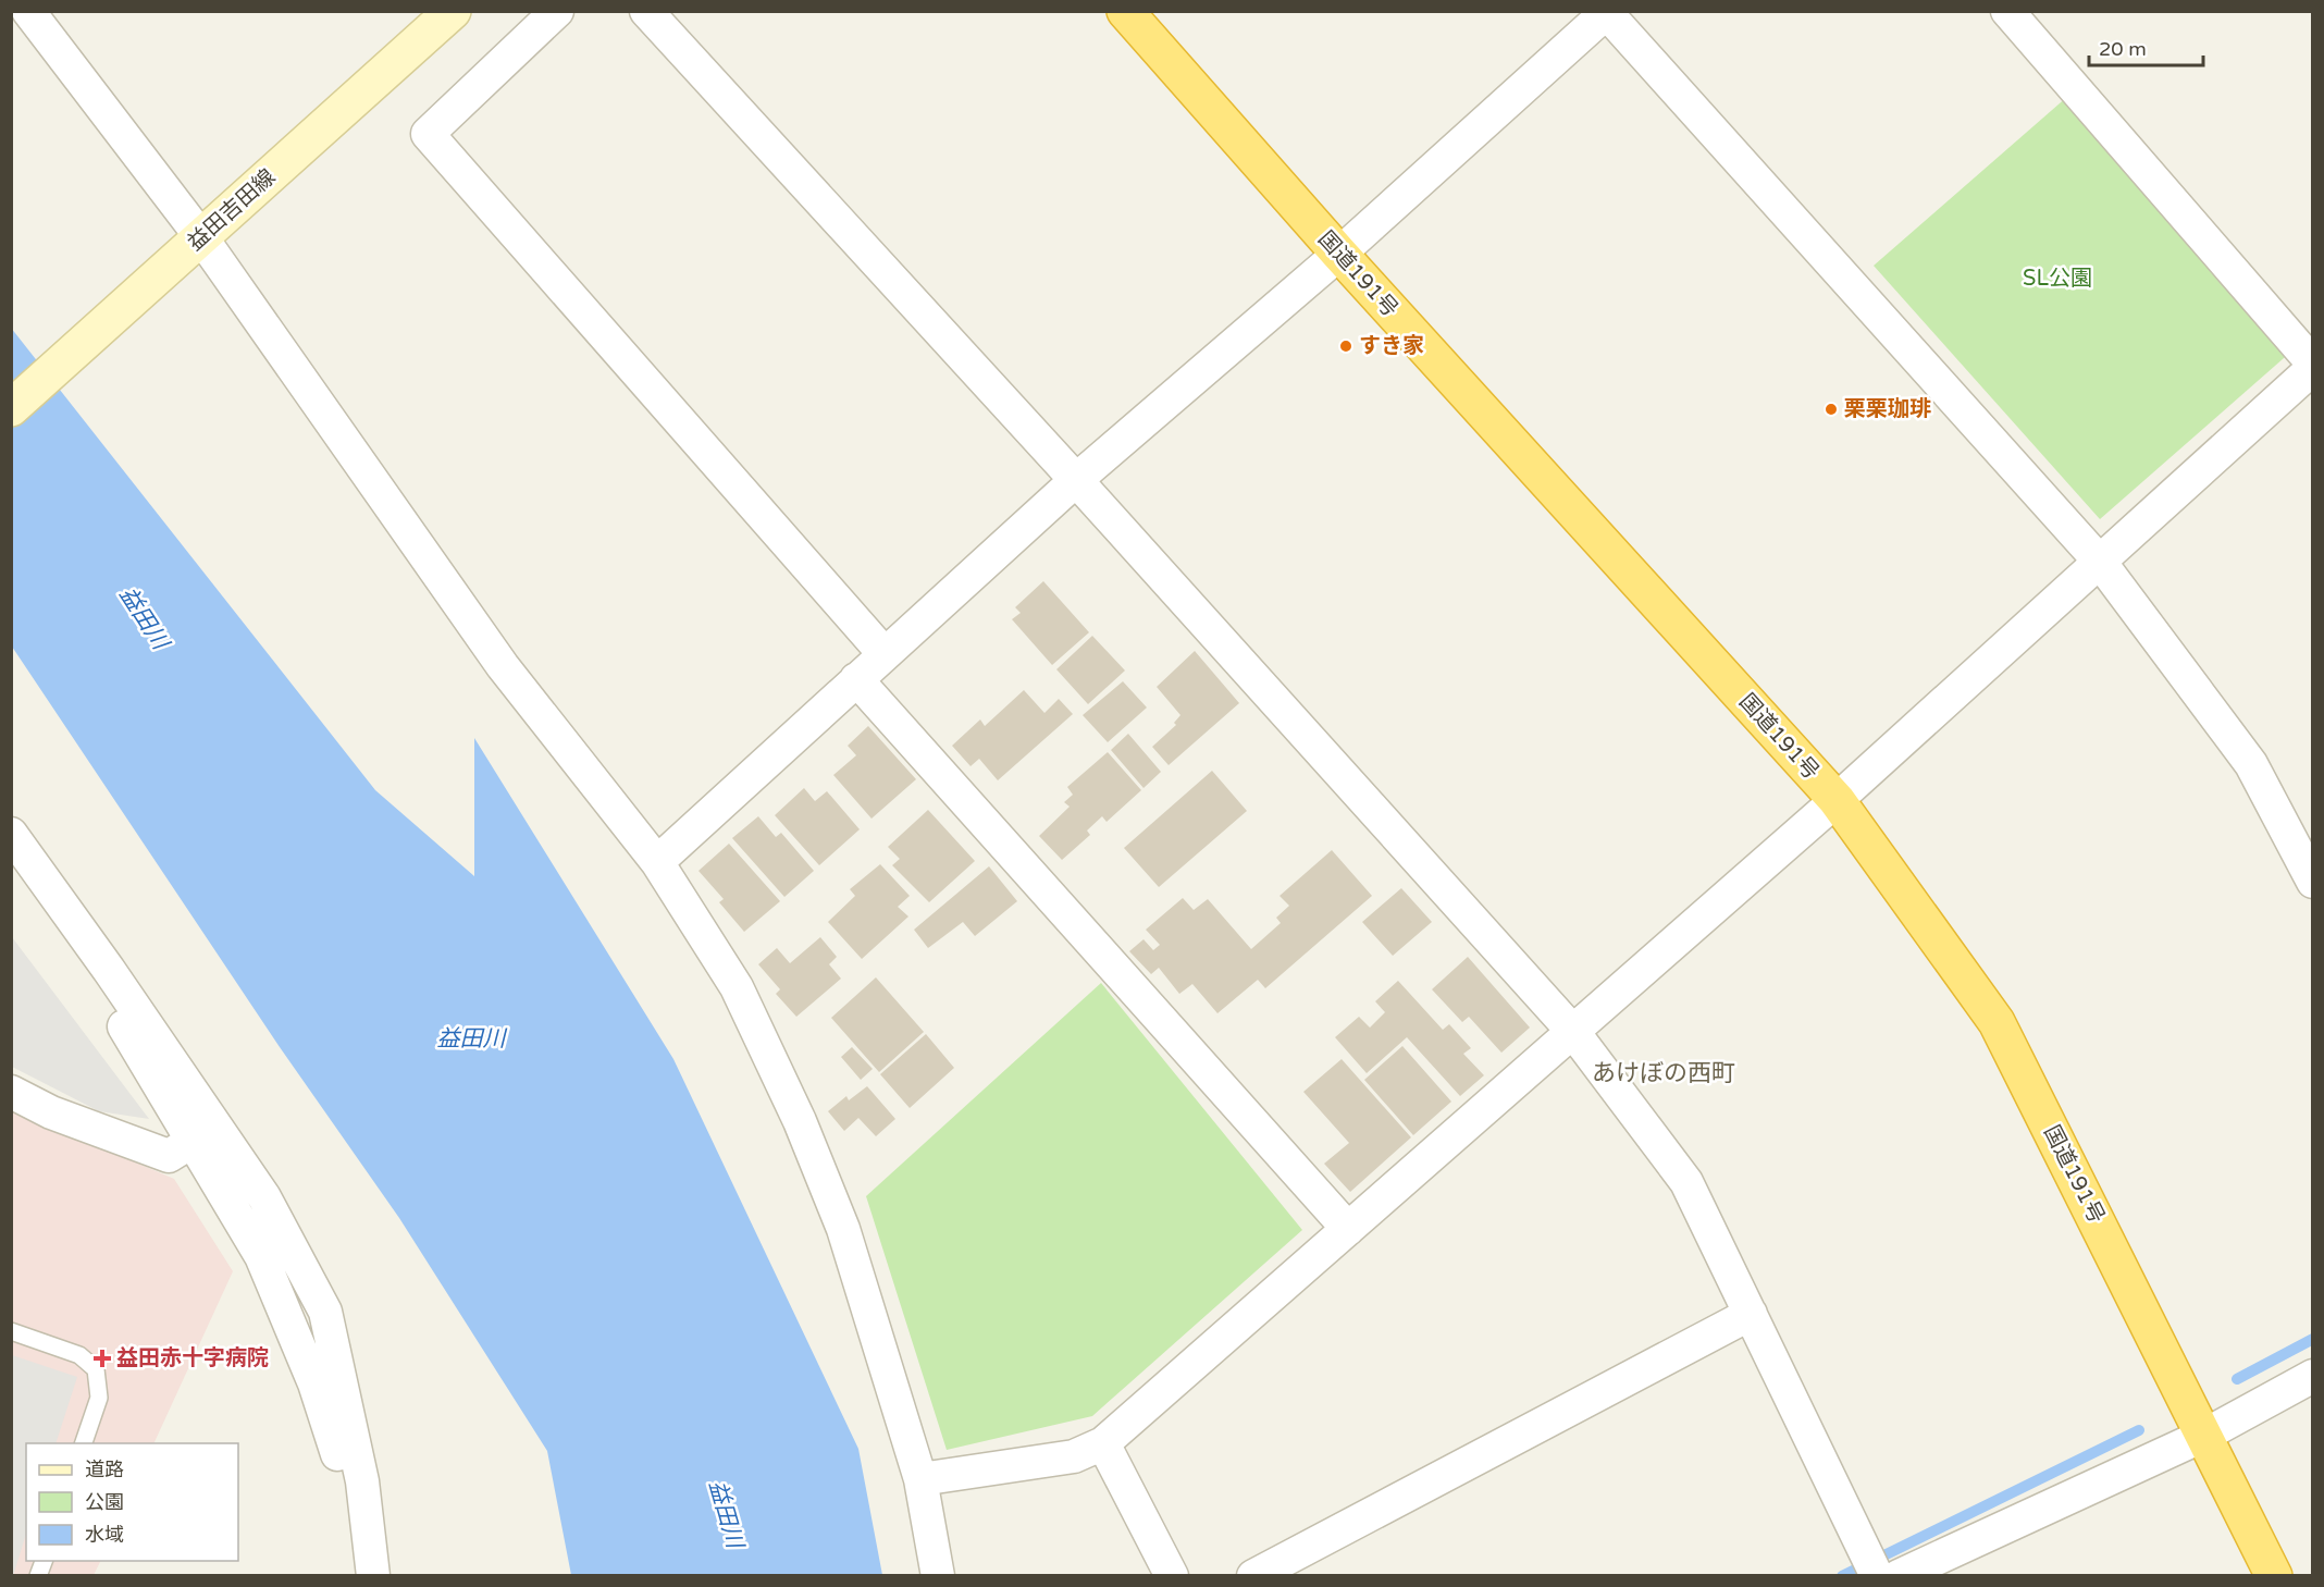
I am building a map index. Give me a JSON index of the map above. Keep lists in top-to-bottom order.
{
  "streets": {
    "highway": ["国道191号"],
    "main road": ["益田吉田線"]
  },
  "districts": ["あけぼの西町"],
  "water": ["益田川"],
  "parks": ["SL公園"],
  "places": {
    "other": ["すき家", "栗栗珈琲"],
    "health": ["益田赤十字病院"]
  },
  "legend": ["道路", "公園", "水域"],
  "scale_bar": "20 m"
}
